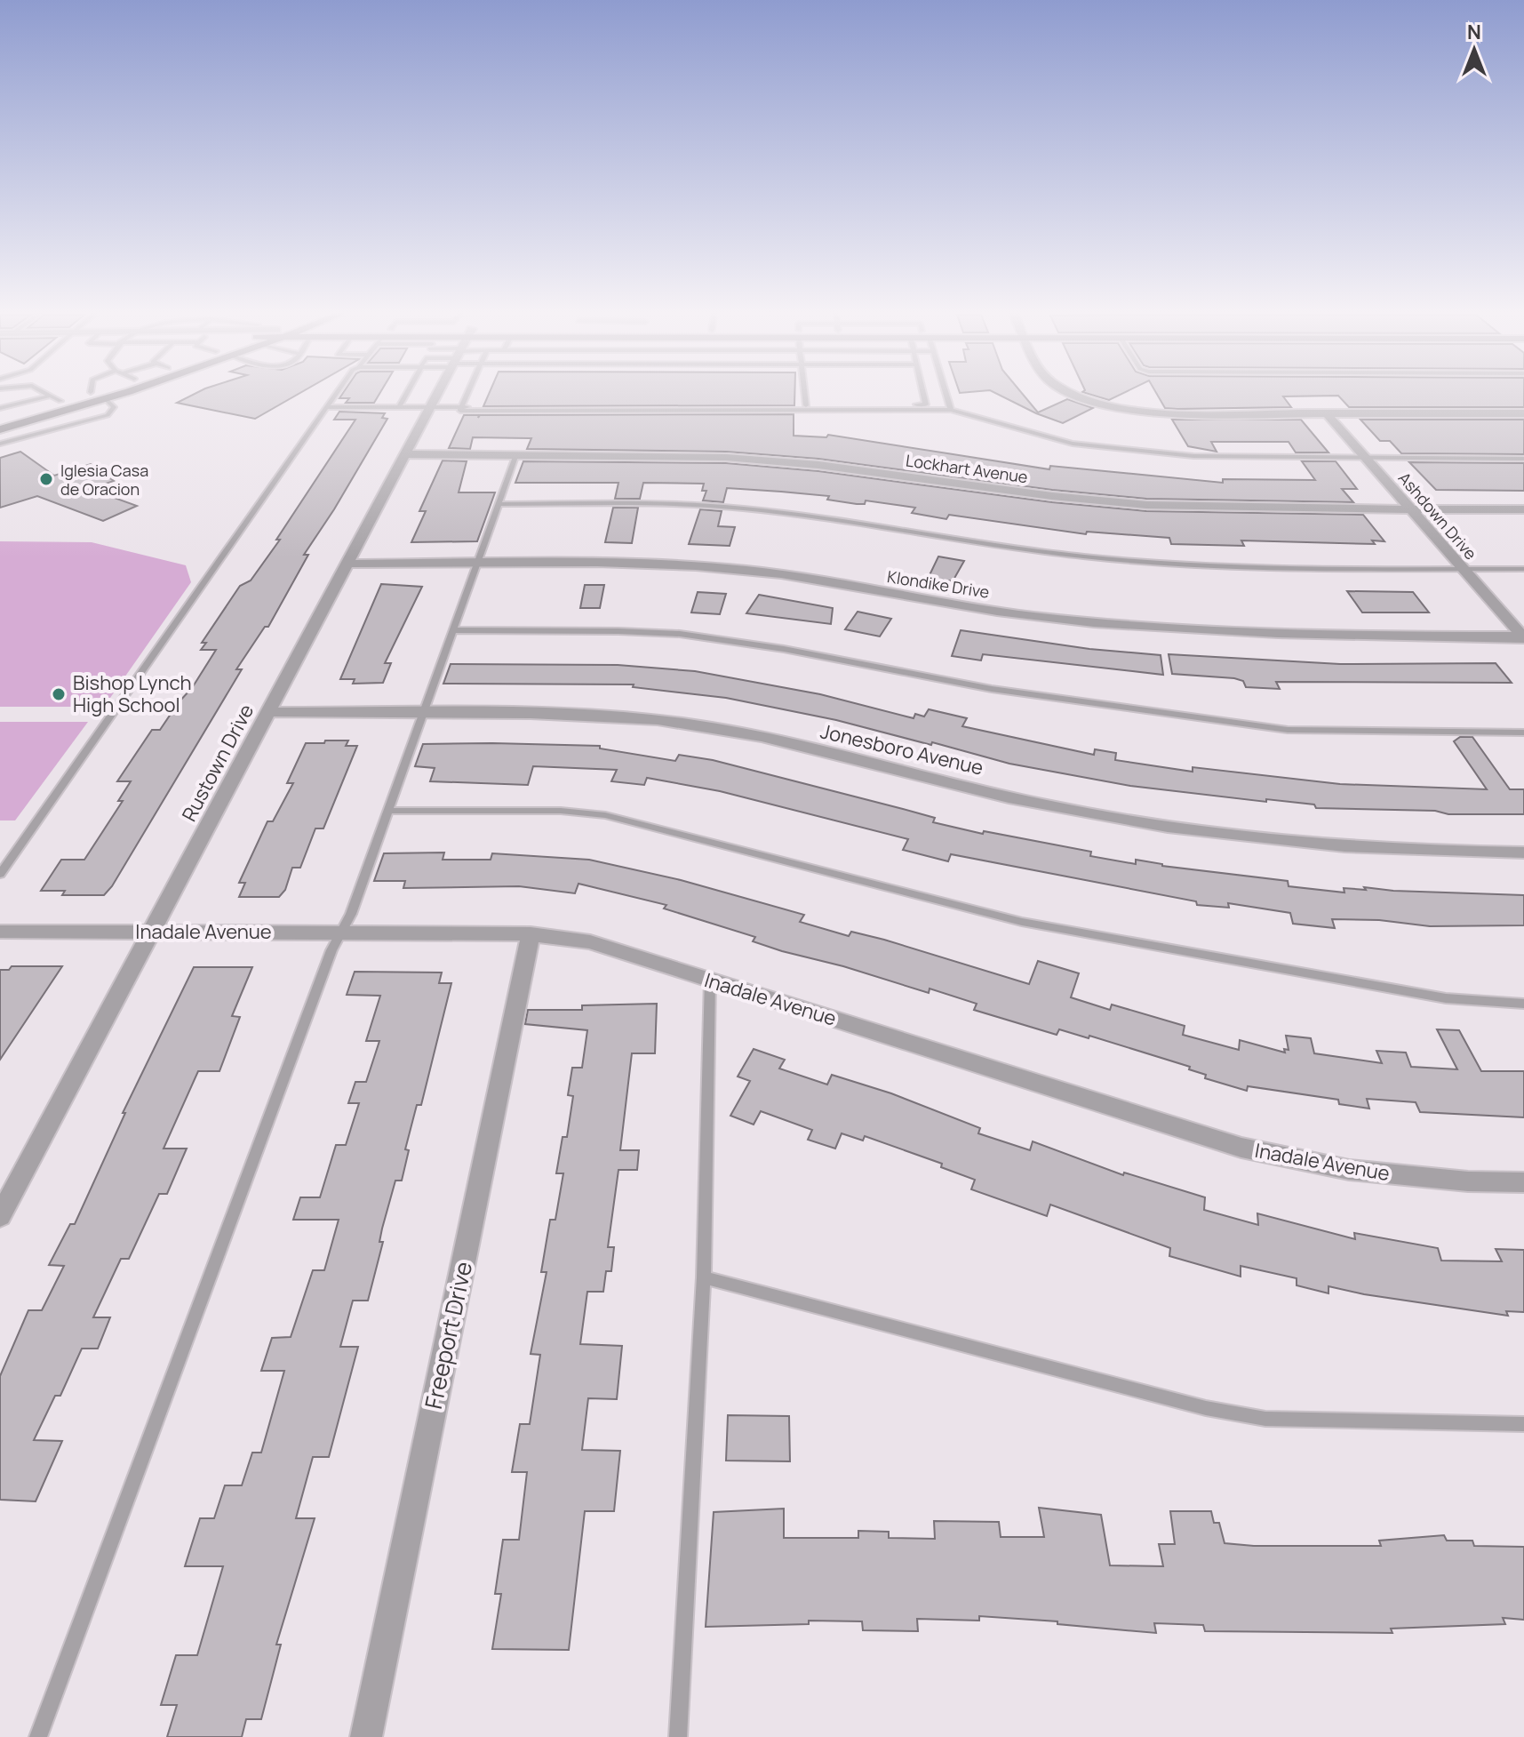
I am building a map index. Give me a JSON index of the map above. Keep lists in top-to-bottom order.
{
  "streets": {
    "street": [
      "Lockhart Avenue",
      "Ashdown Drive",
      "Klondike Drive",
      "Jonesboro Avenue",
      "Rustown Drive",
      "Inadale Avenue",
      "Freeport Drive"
    ]
  },
  "crossings": [
    ["Lockhart Avenue", "Ashdown Drive"],
    ["Lockhart Avenue", "Rustown Drive"],
    ["Ashdown Drive", "Klondike Drive"],
    ["Klondike Drive", "Rustown Drive"],
    ["Jonesboro Avenue", "Rustown Drive"],
    ["Rustown Drive", "Inadale Avenue"],
    ["Inadale Avenue", "Freeport Drive"]
  ],
  "places": ["Iglesia Casa de Oracion", "Bishop Lynch High School"],
  "north": "top"
}
